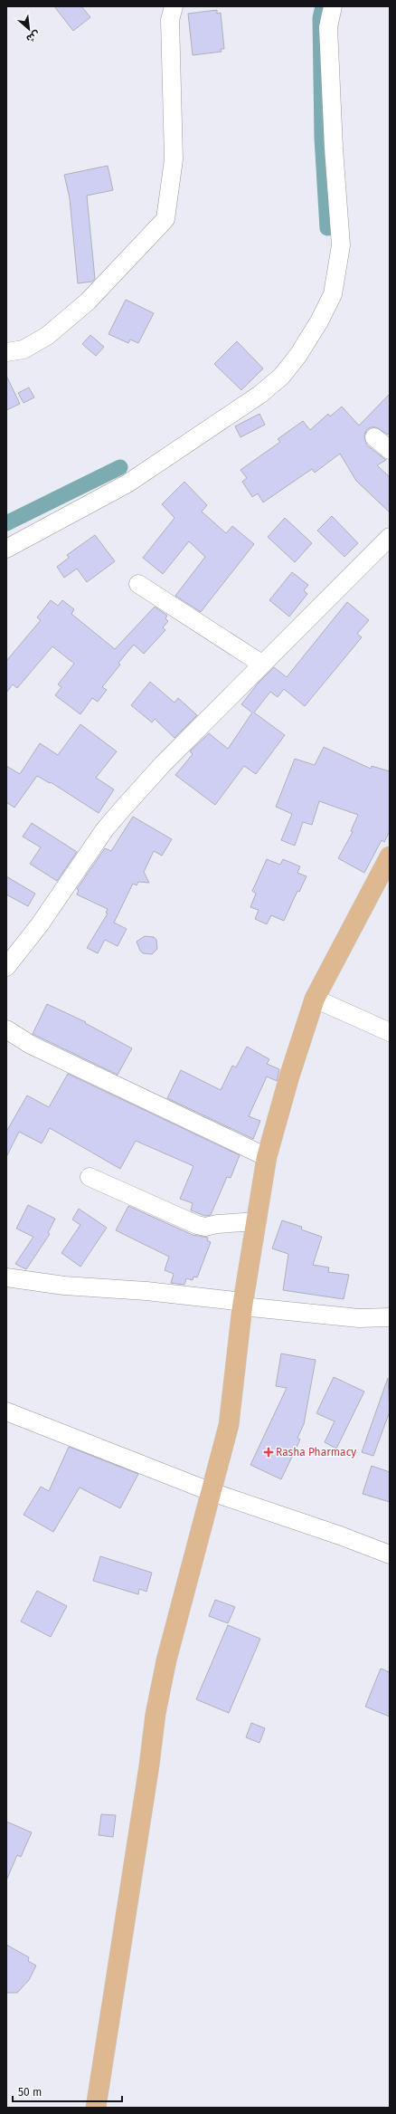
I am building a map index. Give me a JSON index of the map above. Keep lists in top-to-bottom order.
{
  "places": {
    "health": ["Rasha Pharmacy"]
  },
  "scale_bar": "50 m",
  "north": "bottom right"
}
